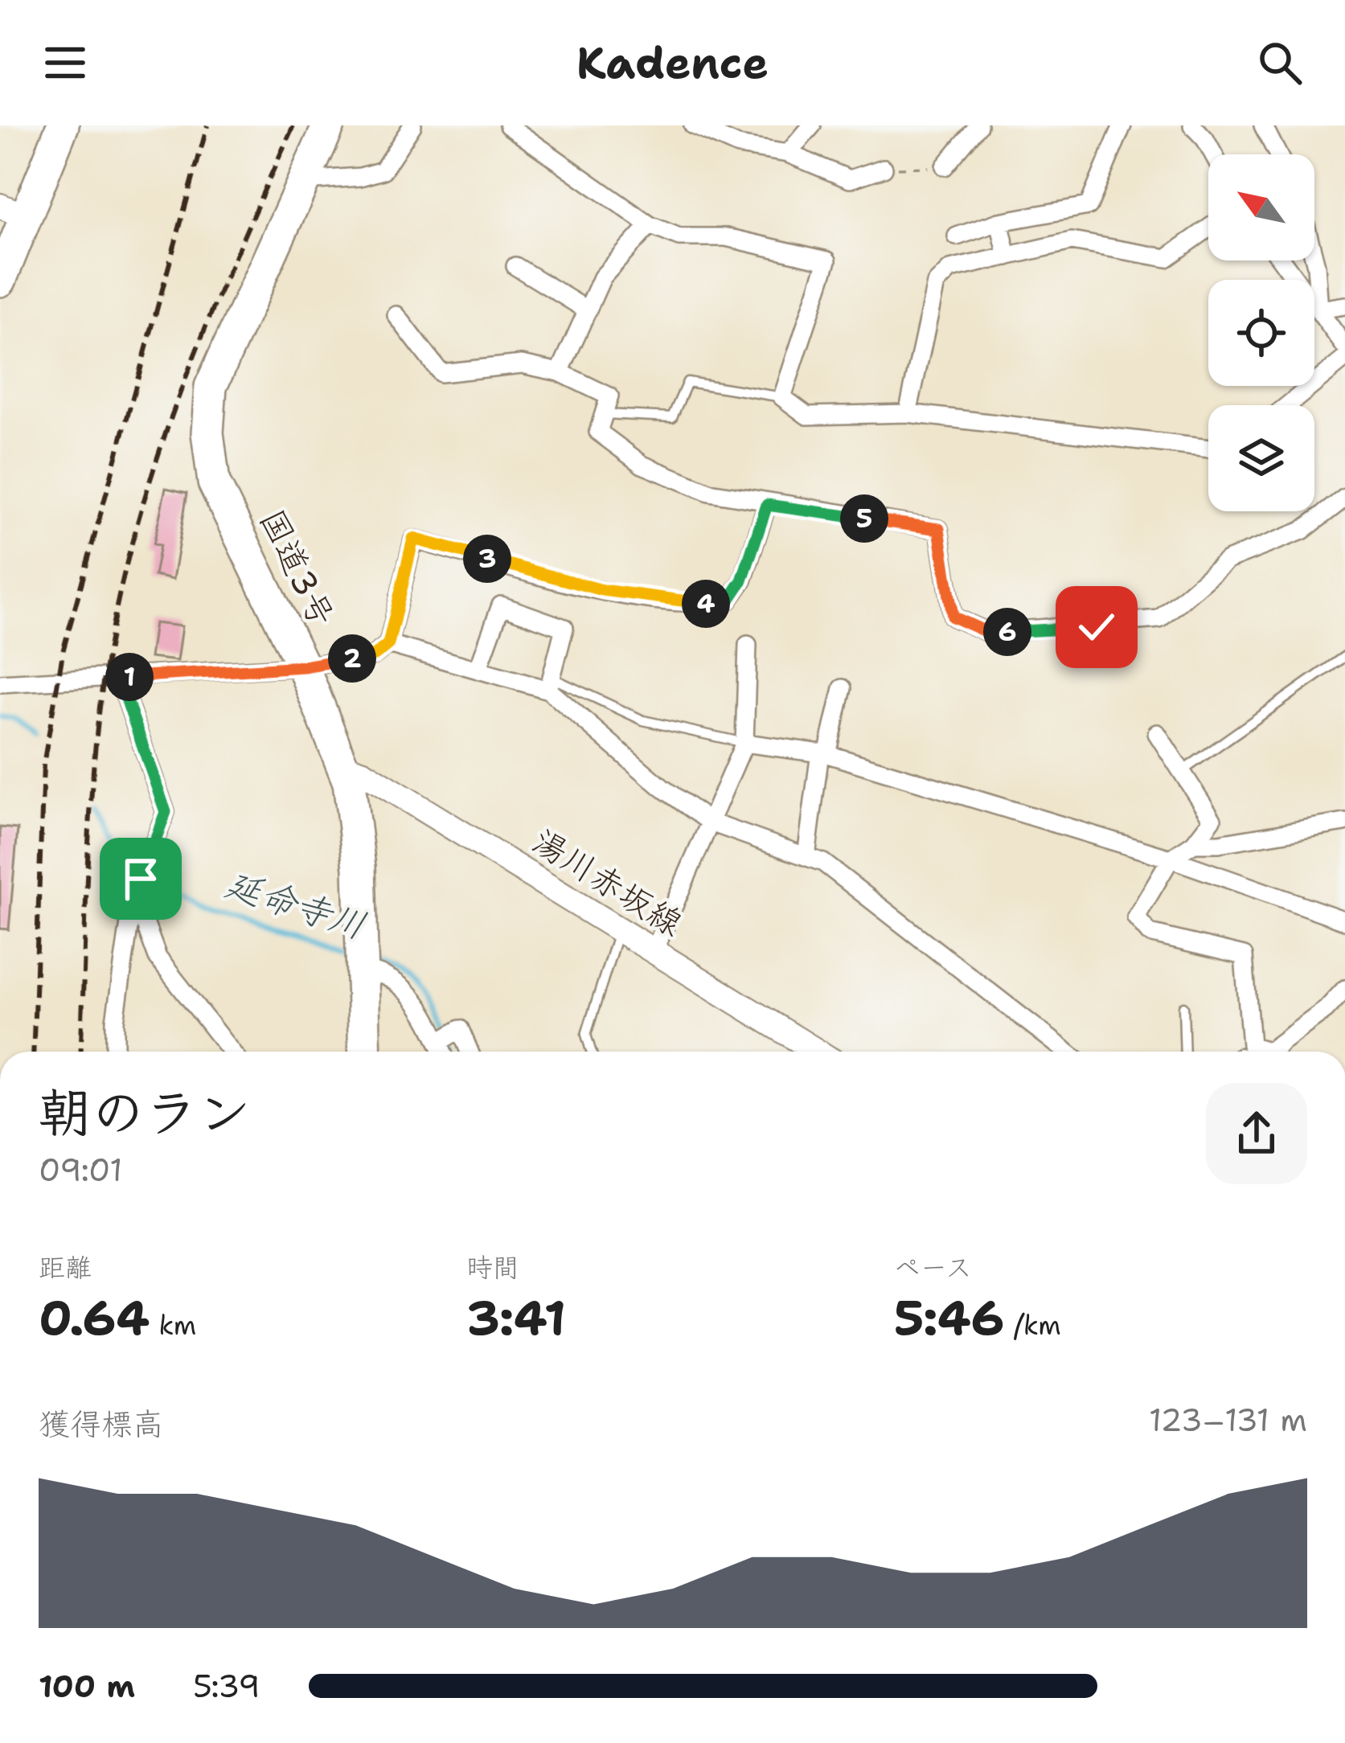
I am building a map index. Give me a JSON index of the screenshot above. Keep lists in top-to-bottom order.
{
  "streets": {
    "highway": ["国道3号"],
    "main road": ["湯川赤坂線"]
  },
  "crossings": [
    ["国道3号", "湯川赤坂線"]
  ],
  "water": ["延命寺川"],
  "north": "top left",
  "page": {
    "header": "Kadence",
    "pins": [
      "5",
      "3",
      "4",
      "6",
      "2",
      "1"
    ],
    "heading": ["朝のラン", "09:01"],
    "stats": [
      ["距離", "0.64 km"],
      ["時間", "3:41"],
      ["ペース", "5:46 /km"]
    ],
    "chart": ["獲得標高", "123–131 m"],
    "list": [
      {
        "name": "100 m",
        "note": "5:39"
      }
    ]
  }
}
